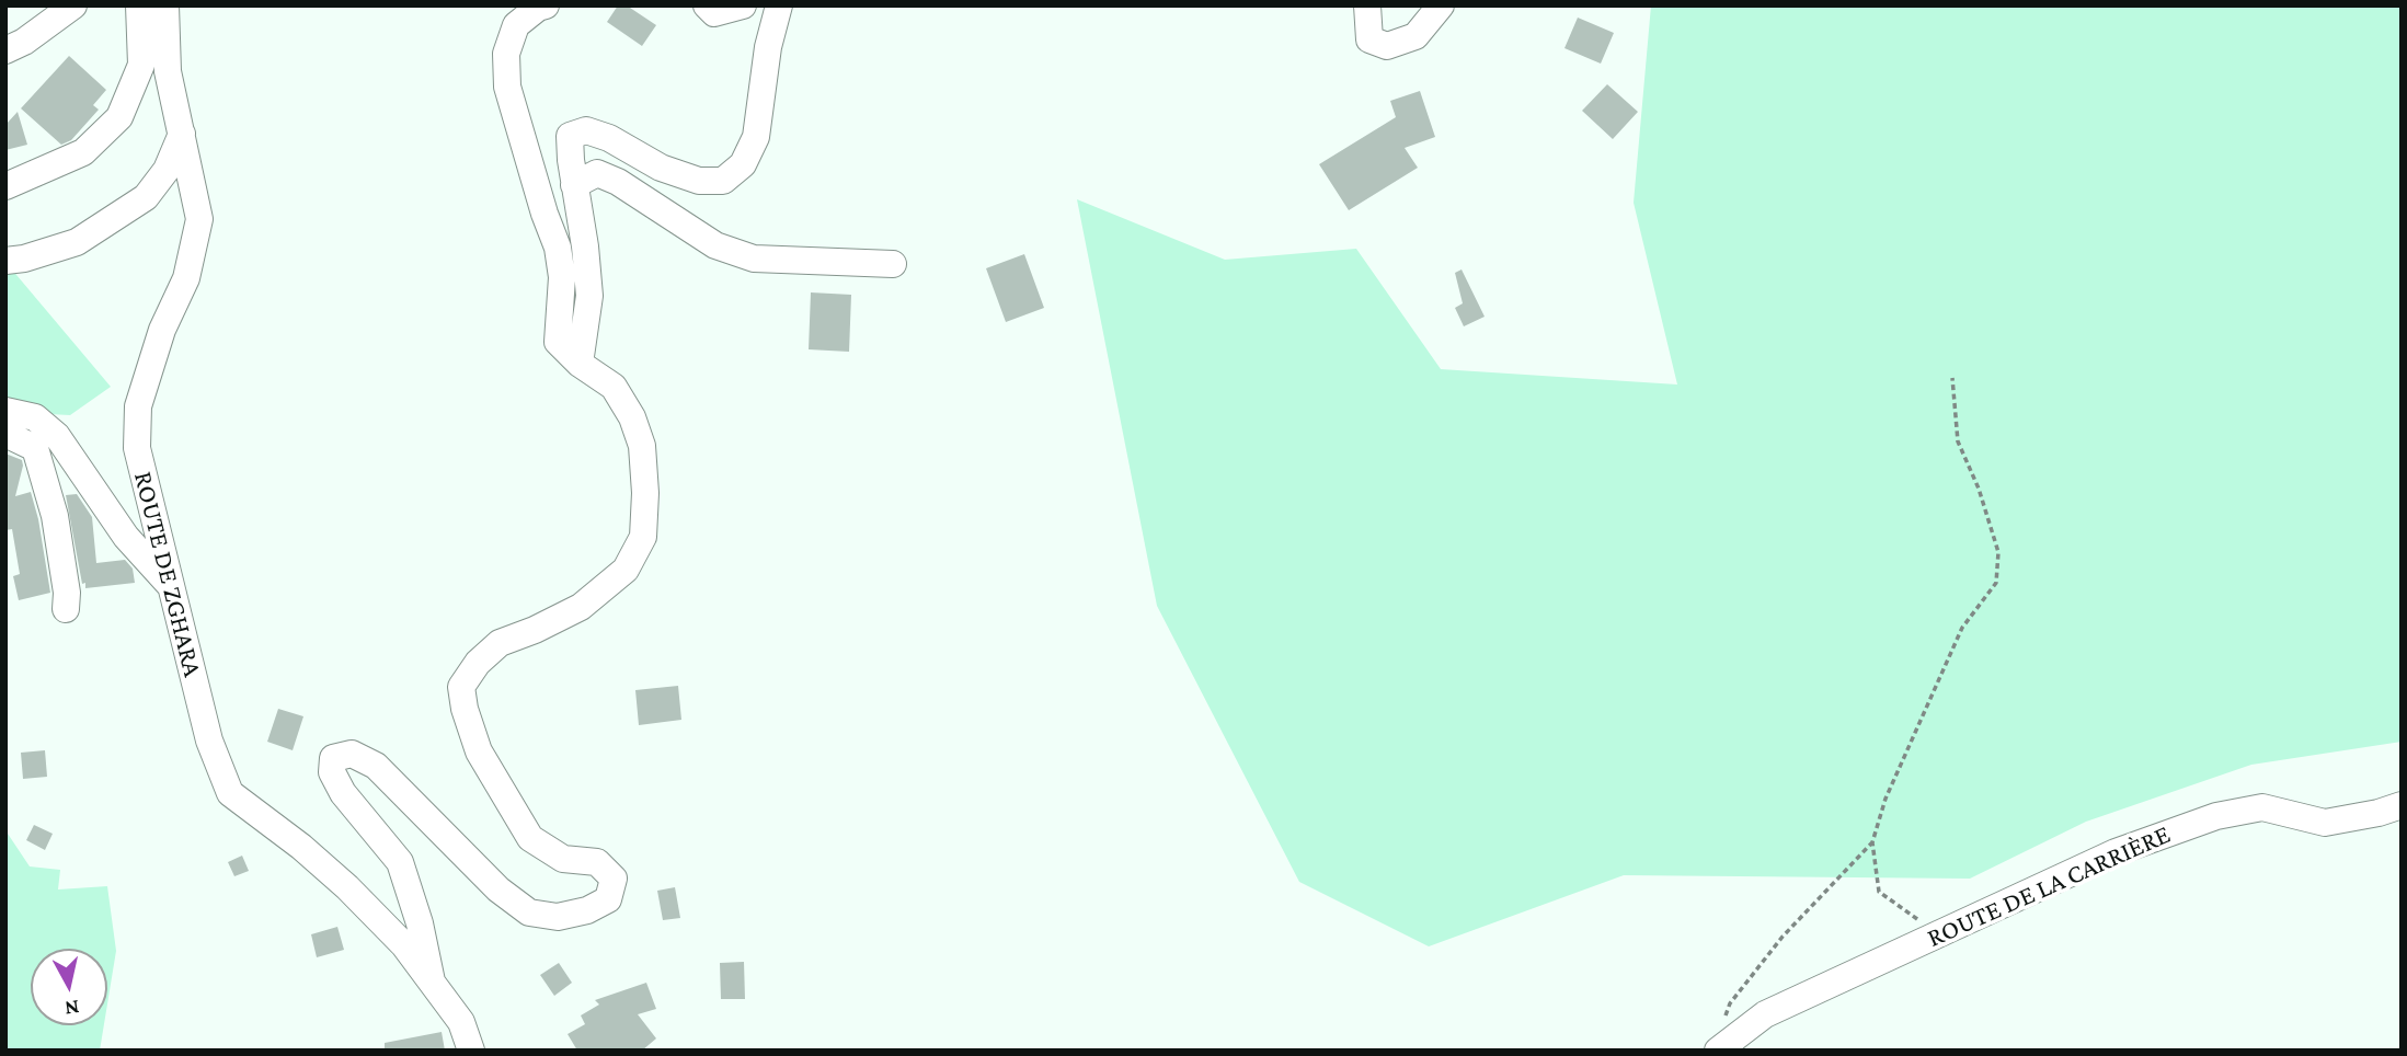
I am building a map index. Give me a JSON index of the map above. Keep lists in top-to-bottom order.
{
  "streets": {
    "street": ["ROUTE DE ZGHARA", "ROUTE DE LA CARRIÈRE"]
  },
  "north": "bottom"
}
